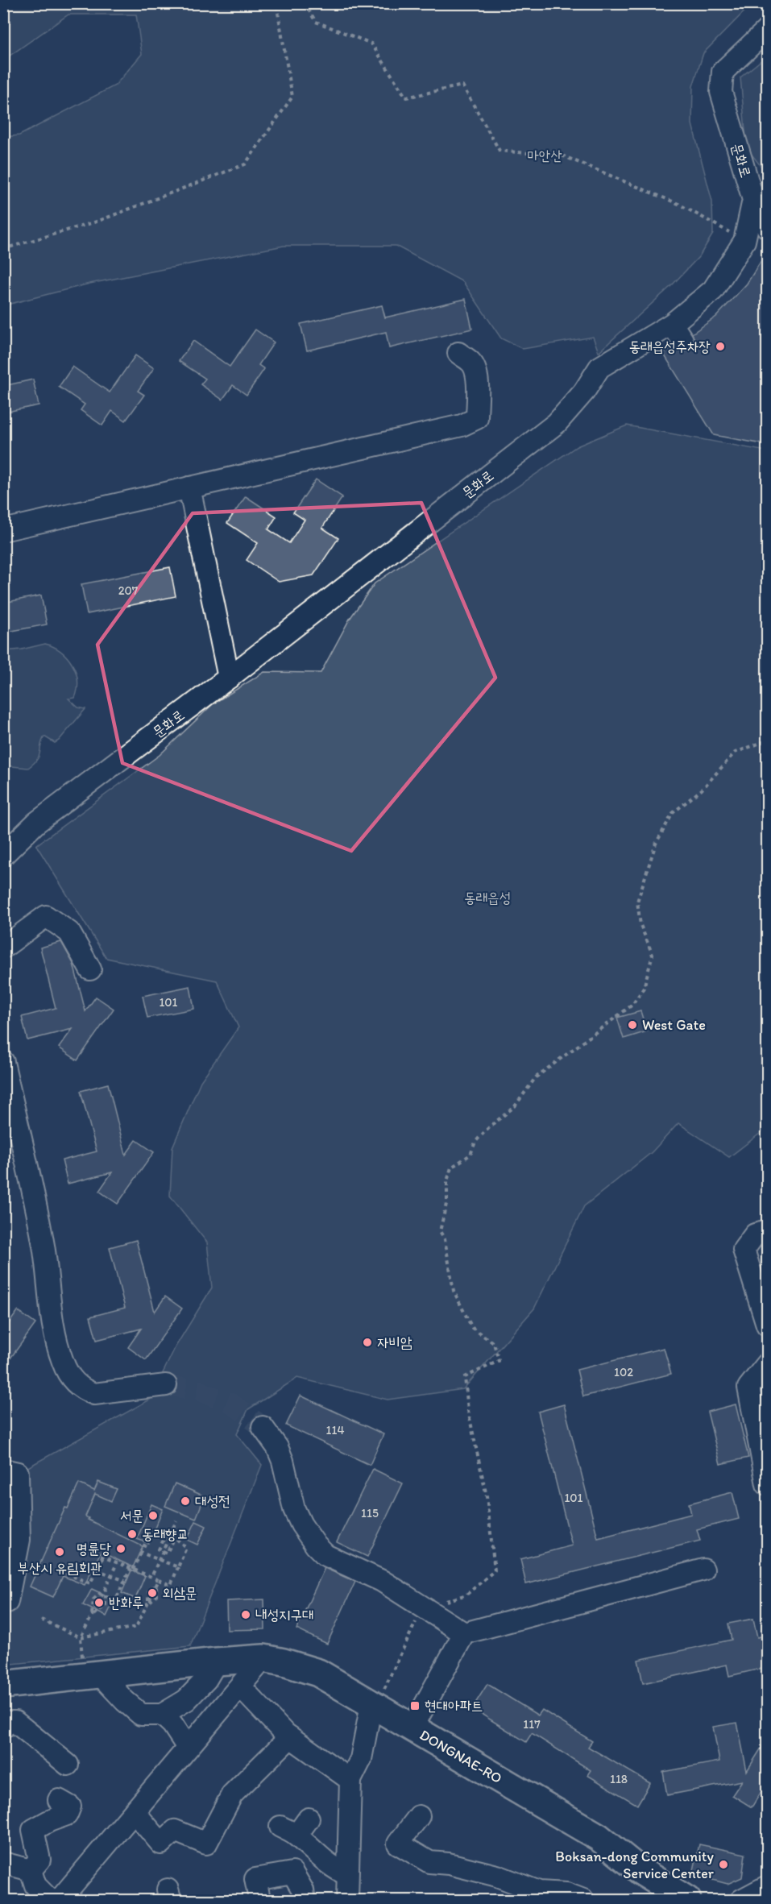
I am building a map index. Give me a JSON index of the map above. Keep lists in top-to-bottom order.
{
  "streets": {
    "main road": ["DONGNAE-RO"],
    "street": ["문화로"]
  },
  "parks": ["마안산", "동래읍성"],
  "places": {
    "other": [
      "동래읍성주차장",
      "West Gate",
      "자비암",
      "대성전",
      "서문",
      "동래향교",
      "명륜당",
      "부산시 유림회관",
      "외삼문",
      "반화루",
      "내성지구대",
      "Boksan-dong Community Service Center"
    ],
    "transit": ["현대아파트"]
  },
  "house_numbers": [
    "207",
    "101",
    "102",
    "114",
    "101",
    "115",
    "117",
    "118"
  ]
}
